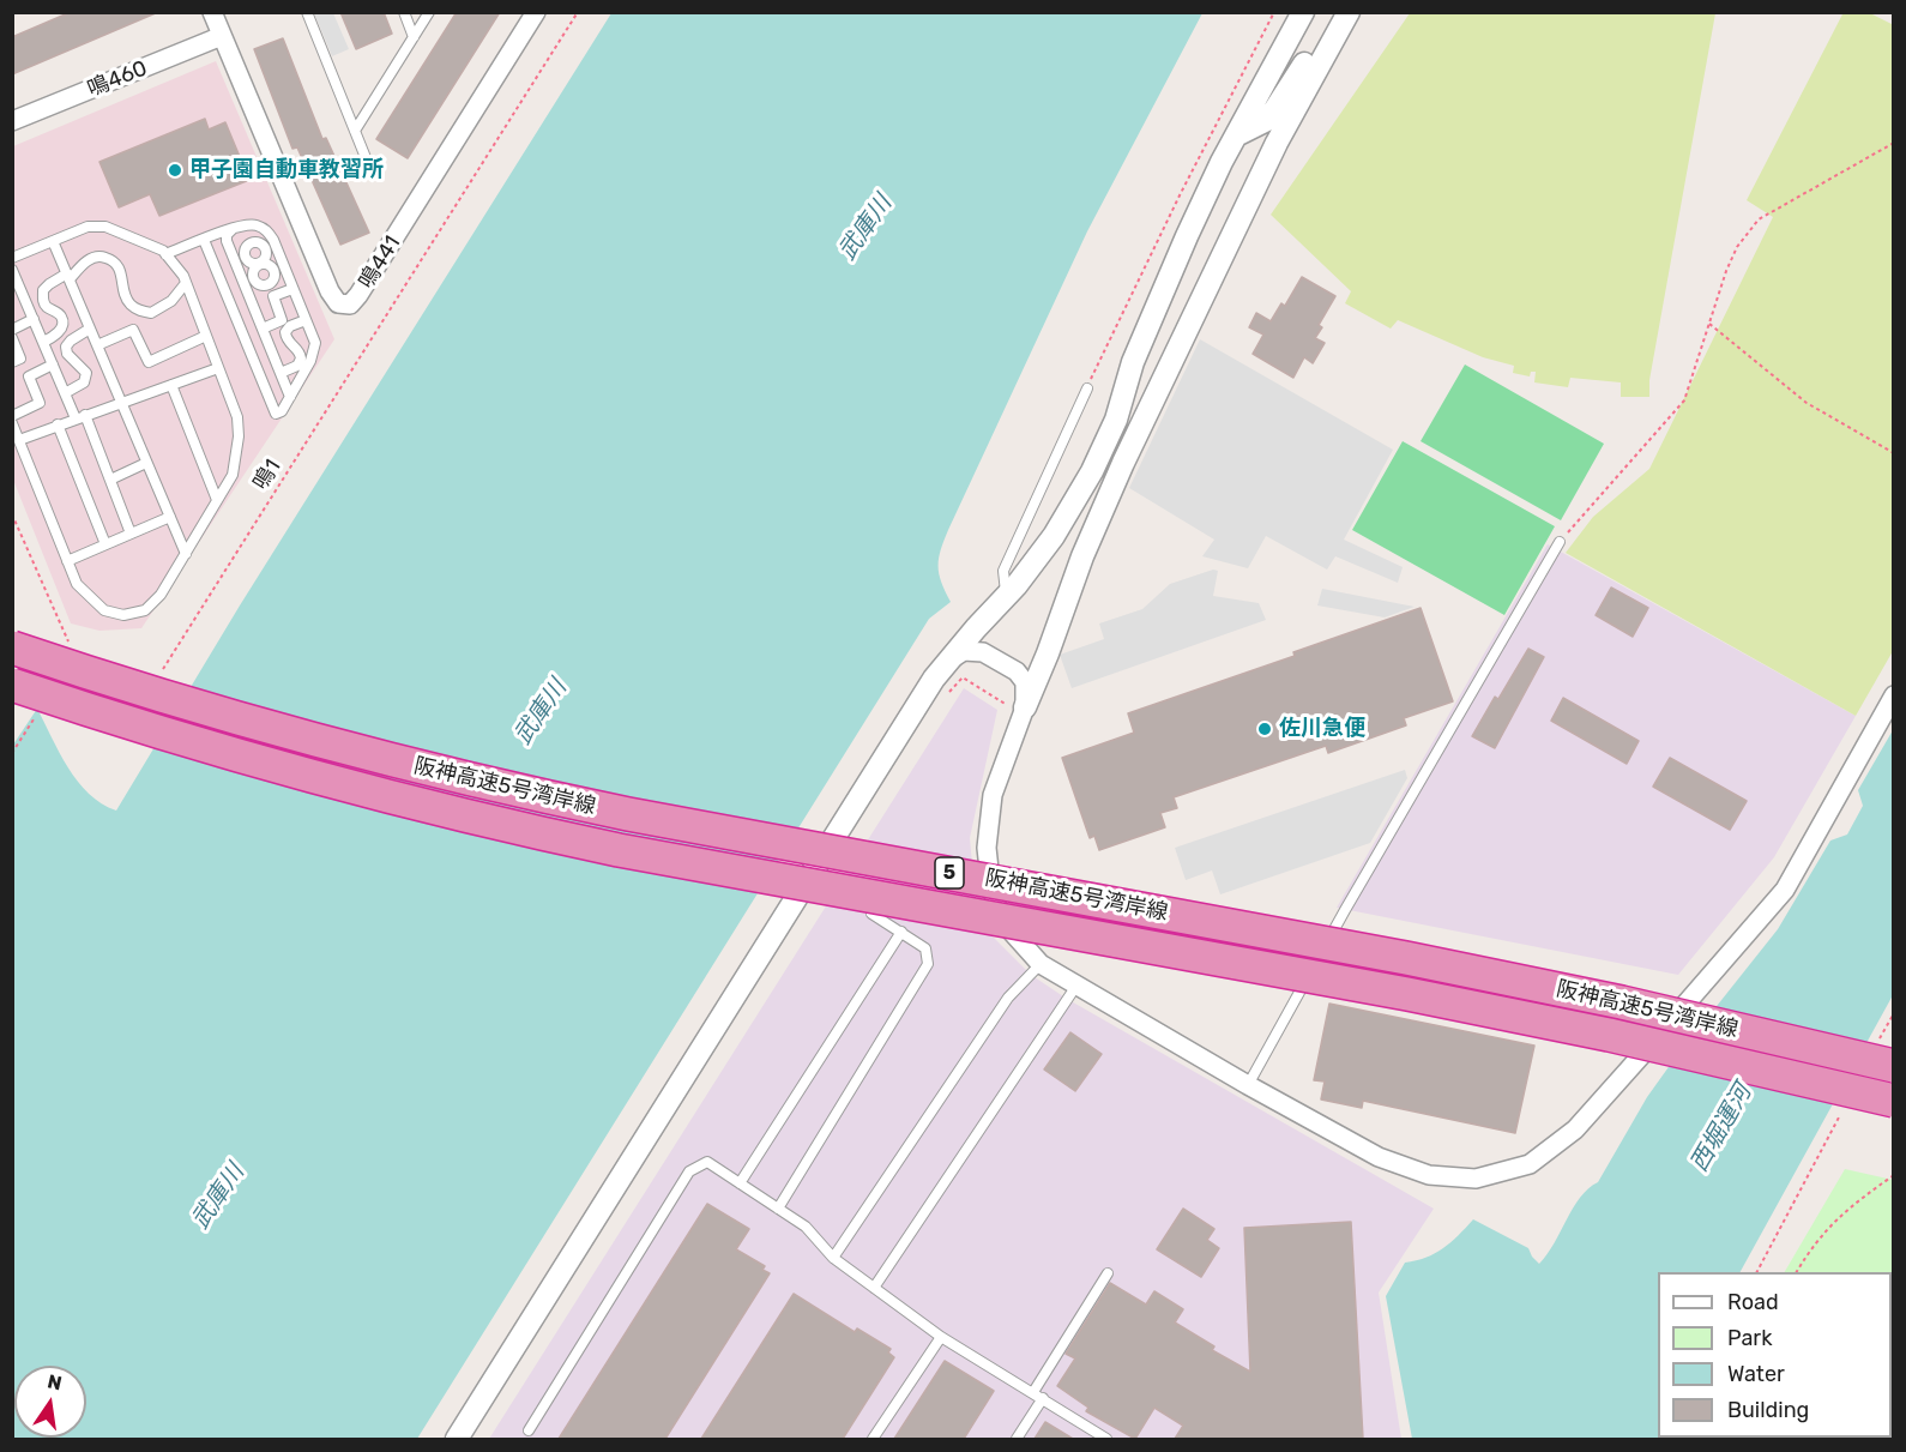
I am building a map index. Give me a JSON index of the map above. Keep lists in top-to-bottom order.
{
  "streets": {
    "highway": ["阪神高速5号湾岸線", "5"],
    "street": ["鳴460", "鳴441"],
    "path": ["鳴1"]
  },
  "crossings": [
    ["鳴460", "鳴441"]
  ],
  "water": ["武庫川", "西堀運河"],
  "places": ["甲子園自動車教習所", "佐川急便"],
  "legend": [
    "Road",
    "Park",
    "Water",
    "Building"
  ],
  "north": "top"
}
